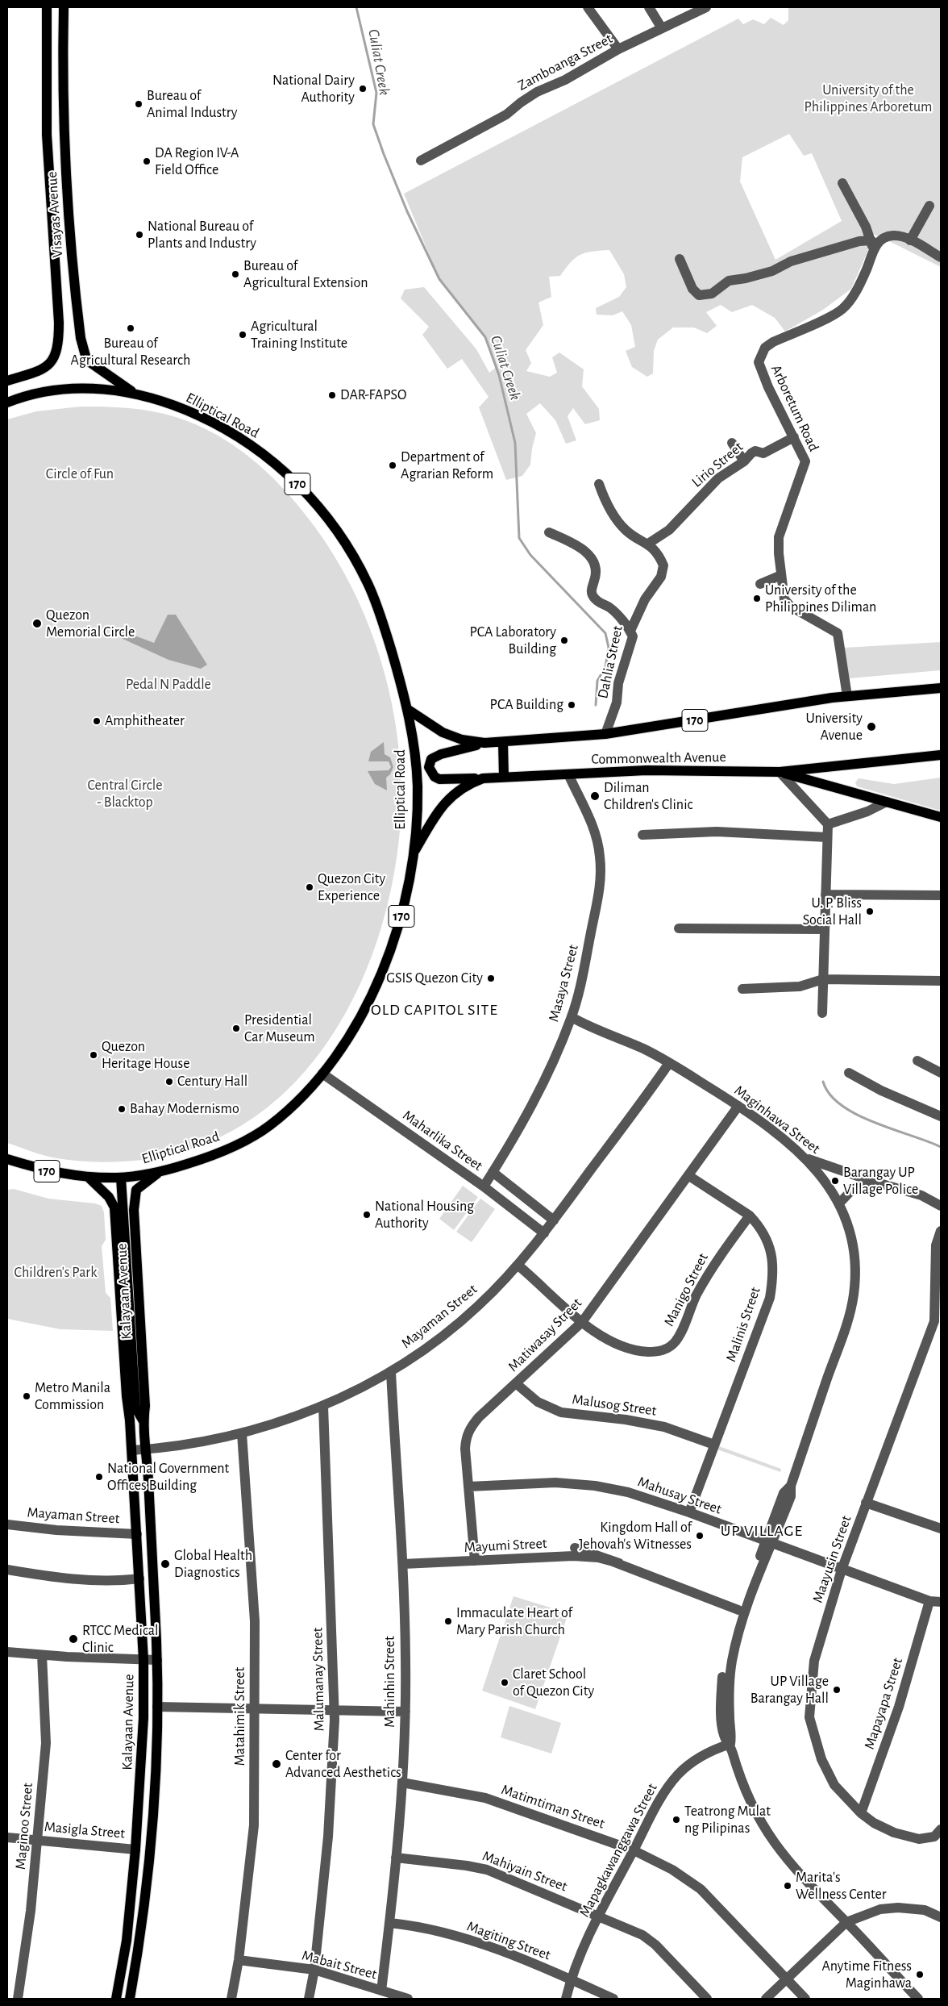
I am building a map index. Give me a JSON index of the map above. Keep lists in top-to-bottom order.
{
  "streets": {
    "main road": [
      "Visayas Avenue",
      "Elliptical Road",
      "170",
      "Commonwealth Avenue",
      "Kalayaan Avenue"
    ],
    "street": [
      "Zamboanga Street",
      "Arboretum Road",
      "Lirio Street",
      "Dahlia Street",
      "Masaya Street",
      "Maginhawa Street",
      "Maharlika Street",
      "Manigo Street",
      "Mayaman Street",
      "Malinis Street",
      "Matiwasay Street",
      "Malusog Street",
      "Mahusay Street",
      "Mayumi Street",
      "Maayusin Street",
      "Malumanay Street",
      "Mahinhin Street",
      "Mapayapa Street",
      "Matahimik Street",
      "Matimtiman Street",
      "Maginoo Street",
      "Masigla Street",
      "Mapagkawanggawa Street",
      "Mahiyain Street",
      "Magiting Street",
      "Mabait Street"
    ]
  },
  "crossings": [
    ["Visayas Avenue", "Elliptical Road"],
    ["Arboretum Road", "Lirio Street"],
    ["Arboretum Road", "Commonwealth Avenue"],
    ["Elliptical Road", "Commonwealth Avenue"],
    ["Elliptical Road", "Maharlika Street"],
    ["Elliptical Road", "Kalayaan Avenue"],
    ["Lirio Street", "Dahlia Street"],
    ["Dahlia Street", "Commonwealth Avenue"],
    ["Commonwealth Avenue", "Masaya Street"],
    ["Masaya Street", "Maginhawa Street"],
    ["Masaya Street", "Maharlika Street"],
    ["Maginhawa Street", "Mayaman Street"],
    ["Maginhawa Street", "Matiwasay Street"],
    ["Maginhawa Street", "Mahusay Street"],
    ["Maginhawa Street", "Mayumi Street"],
    ["Maginhawa Street", "Mapagkawanggawa Street"],
    ["Maharlika Street", "Mayaman Street"],
    ["Manigo Street", "Mayaman Street"],
    ["Manigo Street", "Malinis Street"],
    ["Manigo Street", "Matiwasay Street"],
    ["Kalayaan Avenue", "Mayaman Street"],
    ["Kalayaan Avenue", "Masigla Street"],
    ["Mayaman Street", "Malumanay Street"],
    ["Mayaman Street", "Mahinhin Street"],
    ["Mayaman Street", "Matahimik Street"],
    ["Malinis Street", "Matiwasay Street"],
    ["Malinis Street", "Malusog Street"],
    ["Malinis Street", "Mahusay Street"],
    ["Matiwasay Street", "Malusog Street"],
    ["Matiwasay Street", "Mahusay Street"],
    ["Matiwasay Street", "Mayumi Street"],
    ["Mahusay Street", "Maayusin Street"],
    ["Mahusay Street", "Mapayapa Street"],
    ["Mayumi Street", "Mahinhin Street"],
    ["Maayusin Street", "Mapayapa Street"],
    ["Malumanay Street", "Mabait Street"],
    ["Mahinhin Street", "Matimtiman Street"],
    ["Mahinhin Street", "Mahiyain Street"],
    ["Mahinhin Street", "Magiting Street"],
    ["Mahinhin Street", "Mabait Street"],
    ["Matahimik Street", "Mabait Street"],
    ["Matimtiman Street", "Mapagkawanggawa Street"],
    ["Maginoo Street", "Masigla Street"],
    ["Mapagkawanggawa Street", "Mahiyain Street"],
    ["Mapagkawanggawa Street", "Magiting Street"]
  ],
  "districts": ["OLD CAPITOL SITE", "UP VILLAGE"],
  "water": ["Culiat Creek"],
  "parks": [
    "University of the Philippines Arboretum",
    "Circle of Fun",
    "Pedal N Paddle",
    "Central Circle - Blacktop",
    "Children's Park"
  ],
  "places": [
    "National Dairy Authority",
    "Bureau of Animal Industry",
    "DA Region IV-A Field Office",
    "National Bureau of Plants and Industry",
    "Bureau of Agricultural Extension",
    "Bureau of Agricultural Research",
    "Agricultural Training Institute",
    "DAR-FAPSO",
    "Department of Agrarian Reform",
    "University of the Philippines Diliman",
    "Quezon Memorial Circle",
    "PCA Laboratory Building",
    "PCA Building",
    "Amphitheater",
    "University Avenue",
    "Diliman Children's Clinic",
    "Quezon City Experience",
    "U. P. Bliss Social Hall",
    "GSIS Quezon City",
    "Presidential Car Museum",
    "Quezon Heritage House",
    "Century Hall",
    "Bahay Modernismo",
    "Barangay UP Village Police",
    "National Housing Authority",
    "Metro Manila Commission",
    "National Government Offices Building",
    "Kingdom Hall of Jehovah's Witnesses",
    "Global Health Diagnostics",
    "Immaculate Heart of Mary Parish Church",
    "RTCC Medical Clinic",
    "Claret School of Quezon City",
    "UP Village Barangay Hall",
    "Center for Advanced Aesthetics",
    "Teatrong Mulat ng Pilipinas",
    "Marita's Wellness Center",
    "Anytime Fitness Maginhawa"
  ]
}
